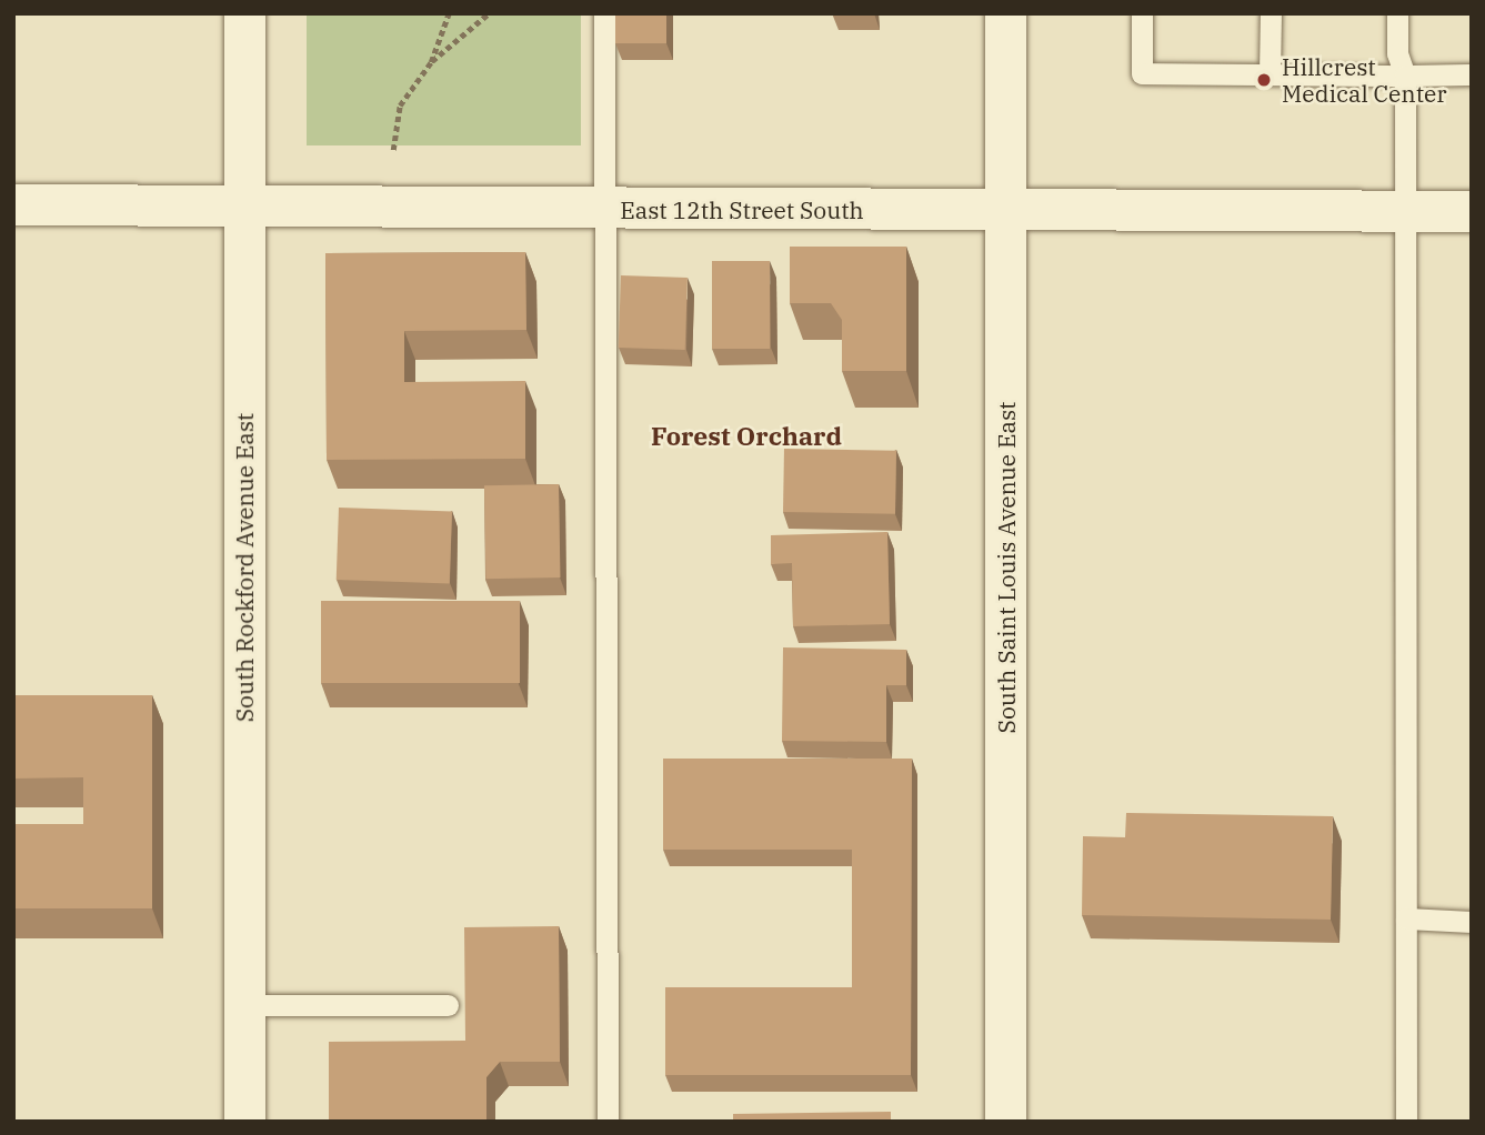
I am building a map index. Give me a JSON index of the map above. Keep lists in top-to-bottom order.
{
  "streets": {
    "street": ["East 12th Street South", "South Rockford Avenue East", "South Saint Louis Avenue East"]
  },
  "crossings": [
    ["East 12th Street South", "South Rockford Avenue East"],
    ["East 12th Street South", "South Saint Louis Avenue East"]
  ],
  "districts": ["Forest Orchard"],
  "places": ["Hillcrest Medical Center"]
}
